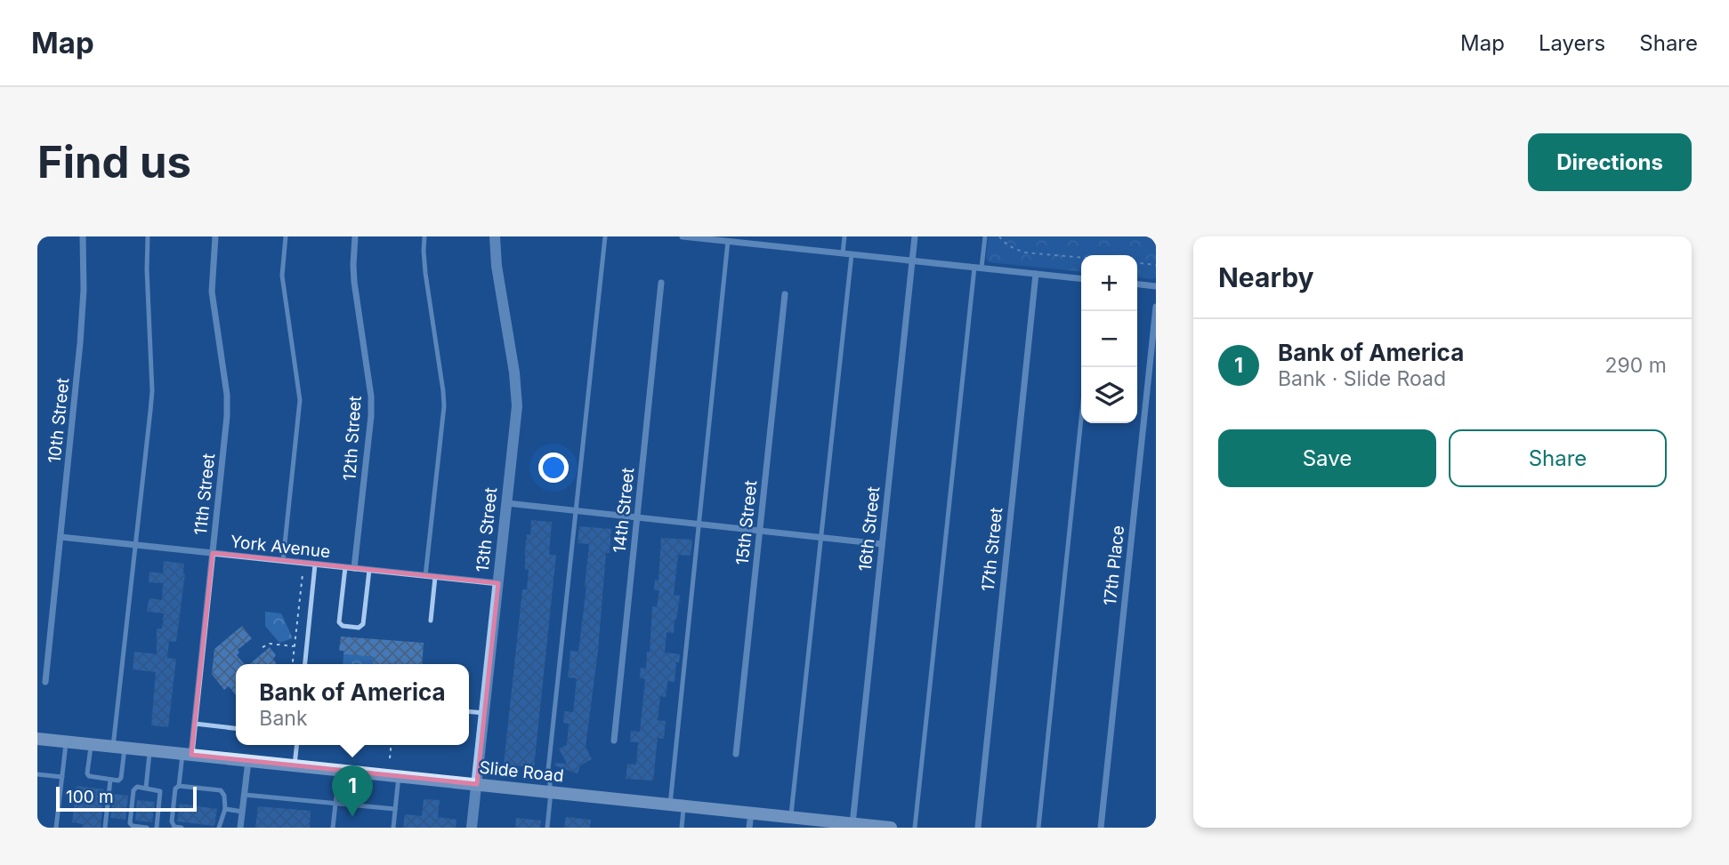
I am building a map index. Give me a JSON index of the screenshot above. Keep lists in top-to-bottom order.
{
  "streets": {
    "main road": ["Slide Road"],
    "street": [
      "10th Street",
      "12th Street",
      "11th Street",
      "14th Street",
      "15th Street",
      "16th Street",
      "13th Street",
      "York Avenue",
      "17th Street",
      "17th Place"
    ]
  },
  "crossings": [
    ["10th Street", "York Avenue"],
    ["12th Street", "York Avenue"],
    ["11th Street", "York Avenue"],
    ["11th Street", "Slide Road"],
    ["16th Street", "Slide Road"],
    ["13th Street", "York Avenue"],
    ["13th Street", "Slide Road"]
  ],
  "scale_bar": "100 m",
  "page": {
    "header": "Map",
    "nav": ["Map", "Layers", "Share"],
    "buttons": [
      "Directions",
      ["Save", "Share"]
    ],
    "title": "Find us",
    "heading": "Nearby",
    "map_buttons": ["+", "−"],
    "list": [
      {
        "mark": "1",
        "name": "Bank of America",
        "note": "Bank · Slide Road",
        "value": "290 m"
      }
    ],
    "popup": ["Bank of America", "Bank"],
    "pins": "1",
    "scale": "100 m"
  }
}
